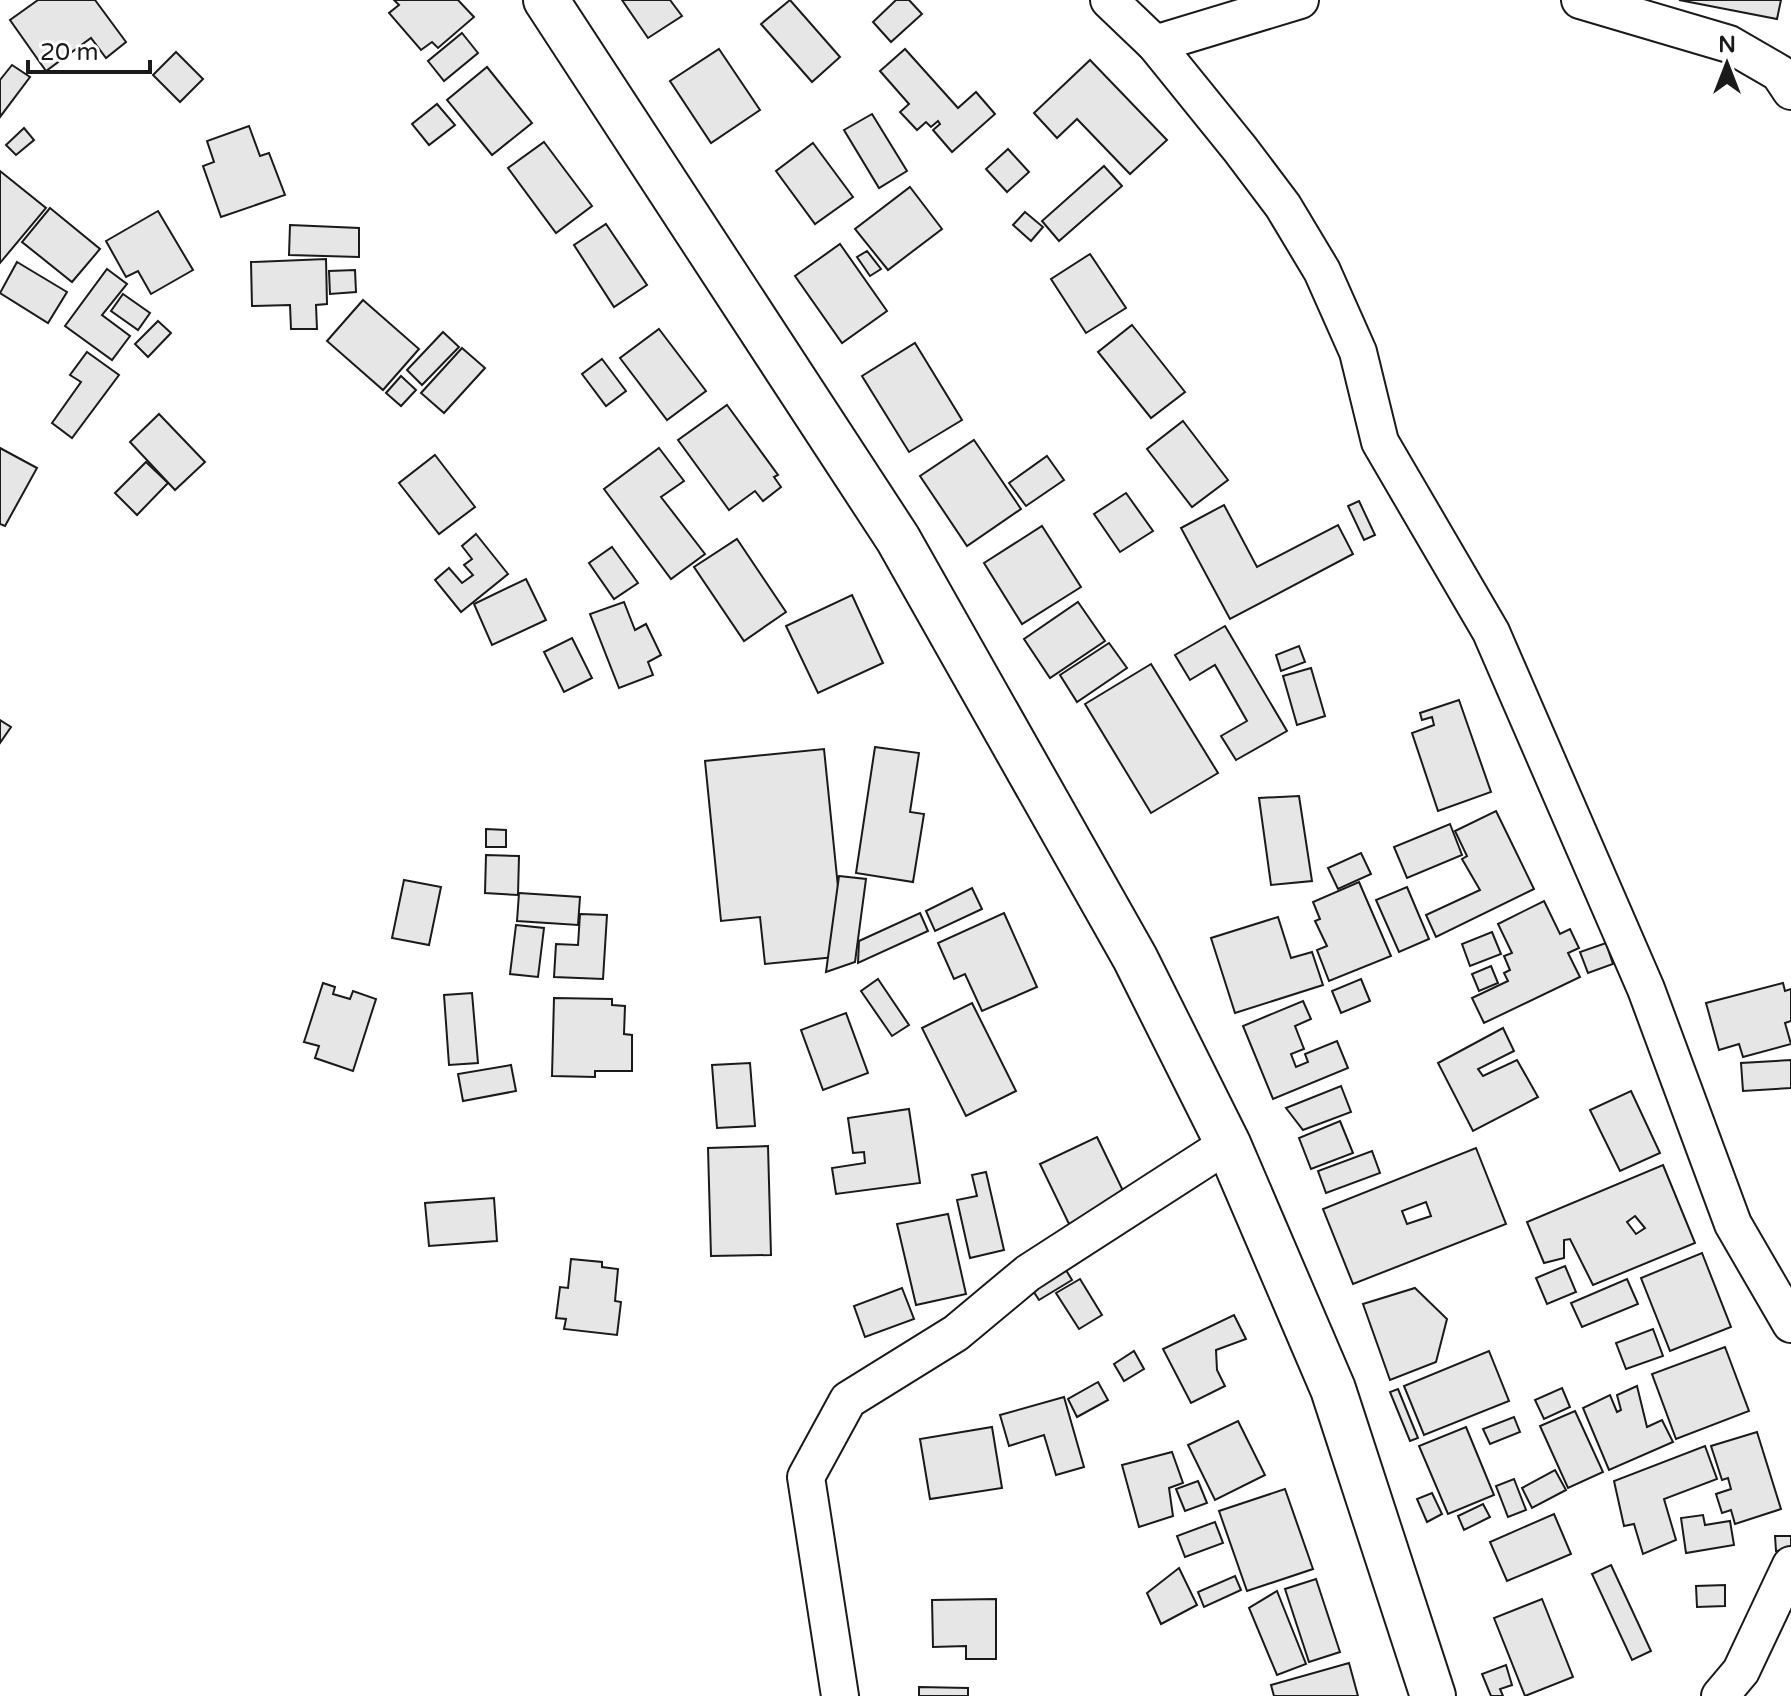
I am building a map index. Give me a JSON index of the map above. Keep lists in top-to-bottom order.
{
  "scale_bar": "20 m",
  "north": "top"
}
